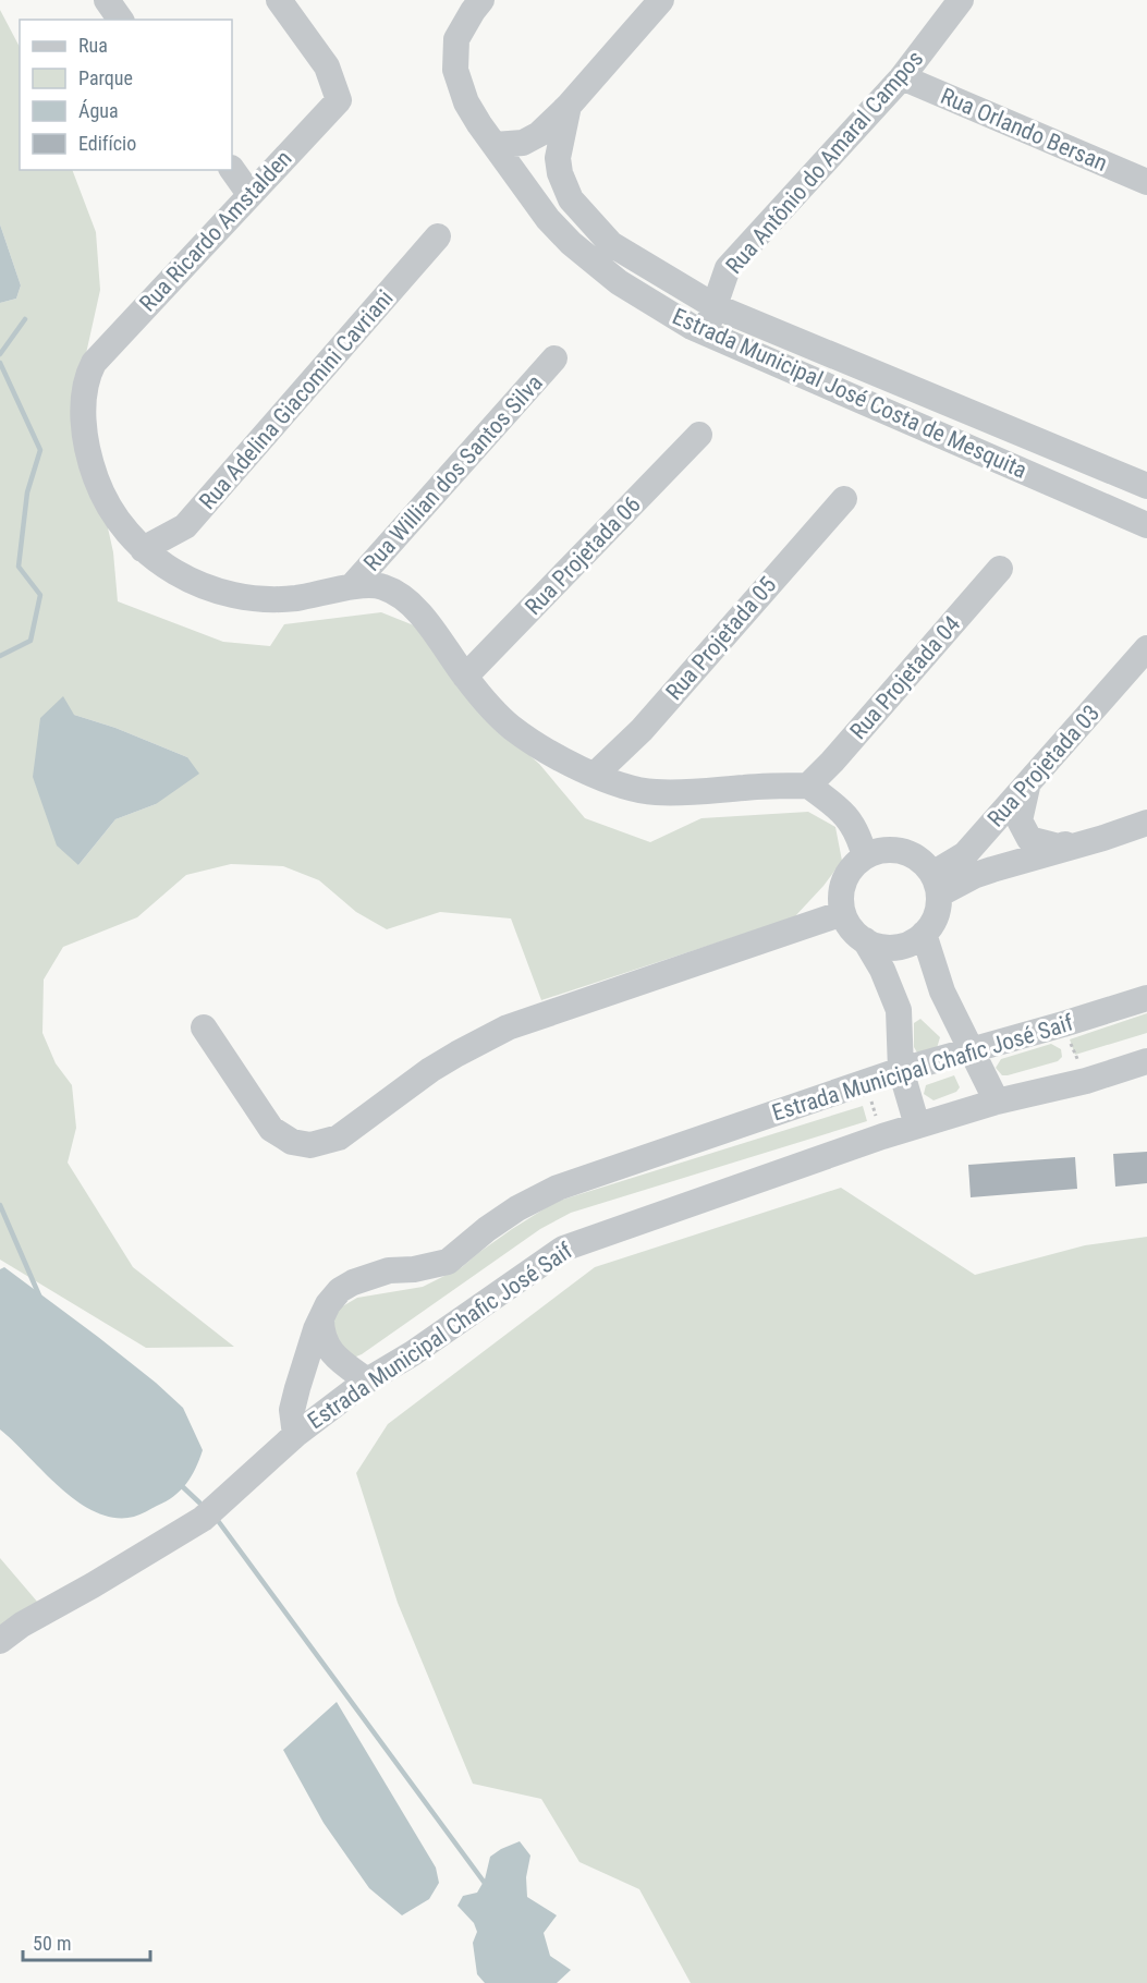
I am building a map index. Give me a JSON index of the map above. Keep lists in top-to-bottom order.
{
  "streets": {
    "street": [
      "Rua Orlando Bersan",
      "Rua Antônio do Amaral Campos",
      "Rua Ricardo Amstalden",
      "Estrada Municipal José Costa de Mesquita",
      "Rua Adelina Giacomini Cavriani",
      "Rua Willian dos Santos Silva",
      "Rua Projetada 06",
      "Rua Projetada 05",
      "Rua Projetada 04",
      "Rua Projetada 03",
      "Estrada Municipal Chafic José Saif"
    ]
  },
  "crossings": [
    ["Rua Orlando Bersan", "Rua Antônio do Amaral Campos"],
    ["Rua Antônio do Amaral Campos", "Estrada Municipal José Costa de Mesquita"],
    ["Rua Ricardo Amstalden", "Rua Adelina Giacomini Cavriani"]
  ],
  "legend": [
    "Rua",
    "Parque",
    "Água",
    "Edifício"
  ],
  "scale_bar": "50 m"
}
